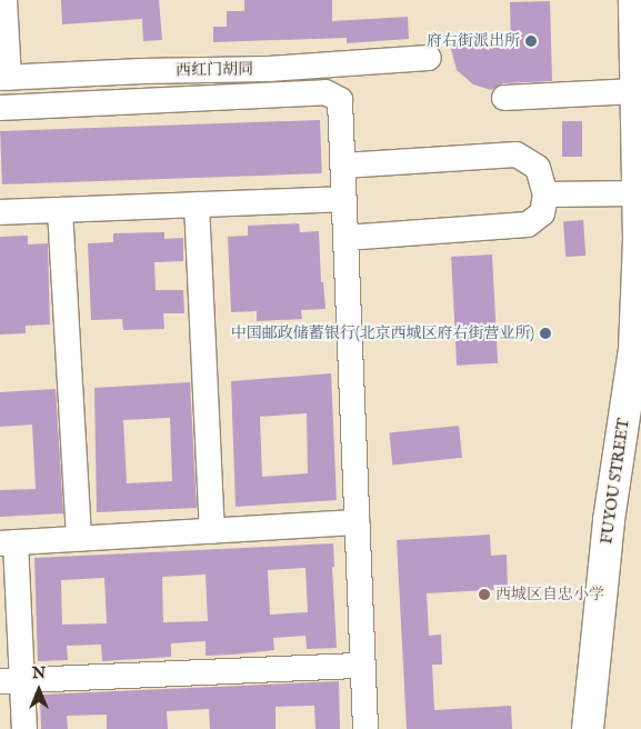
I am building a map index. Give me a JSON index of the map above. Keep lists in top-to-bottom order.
{
  "streets": {
    "main road": ["FUYOU STREET"],
    "street": ["西红门胡同"]
  },
  "places": ["府右街派出所", "中国邮政储蓄银行(北京西城区府右街营业所)", "西城区自忠小学"],
  "north": "top"
}
